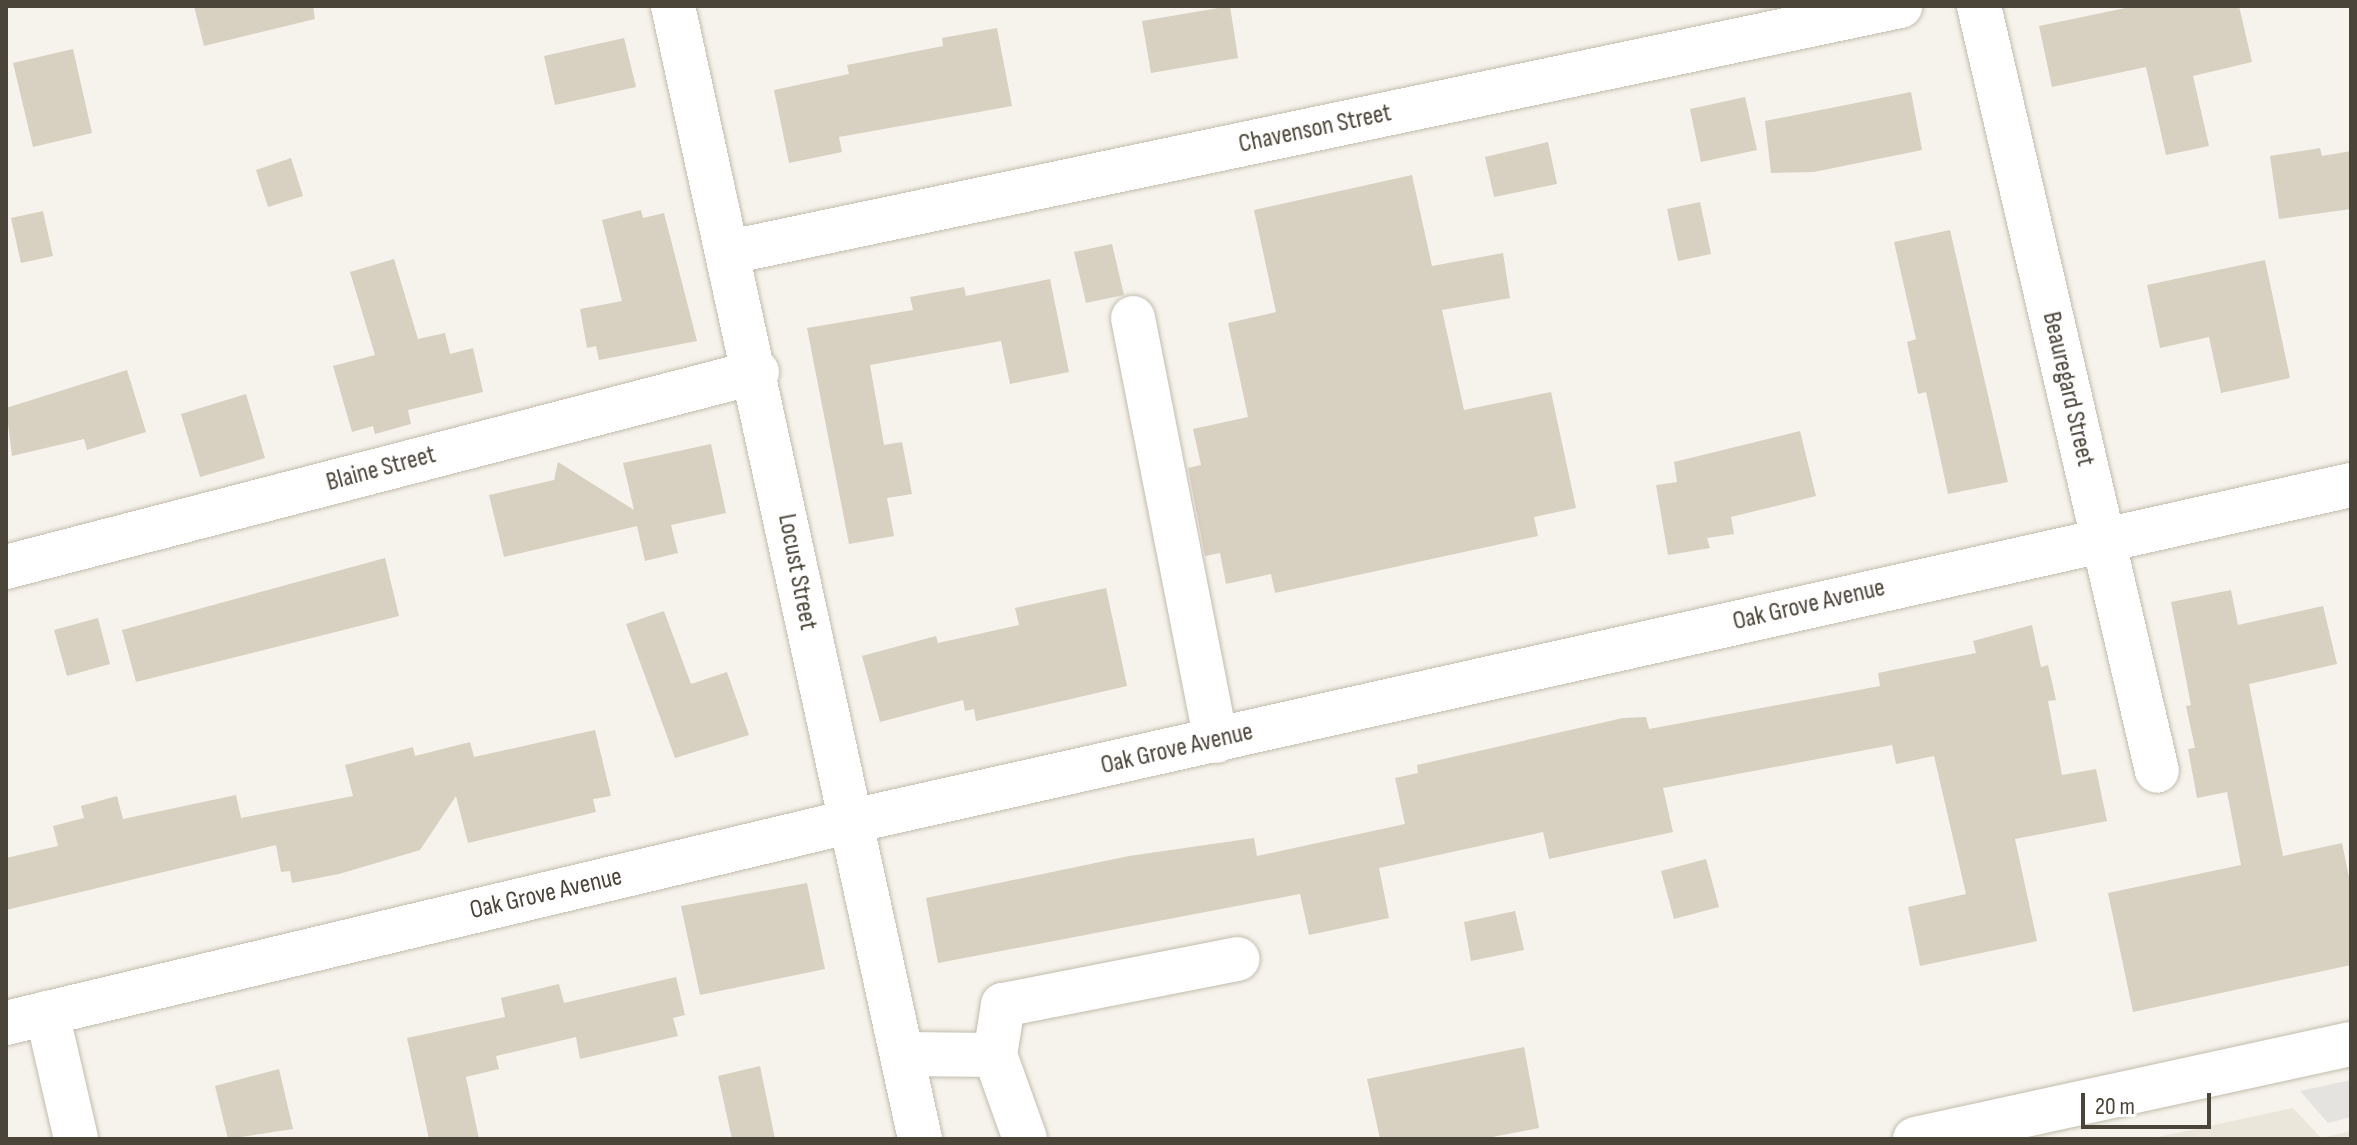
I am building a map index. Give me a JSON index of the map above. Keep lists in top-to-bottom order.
{
  "streets": {
    "street": [
      "Chavenson Street",
      "Beauregard Street",
      "Blaine Street",
      "Locust Street",
      "Oak Grove Avenue"
    ]
  },
  "crossings": [
    ["Chavenson Street", "Locust Street"],
    ["Beauregard Street", "Oak Grove Avenue"],
    ["Blaine Street", "Locust Street"],
    ["Locust Street", "Oak Grove Avenue"]
  ],
  "scale_bar": "20 m"
}
